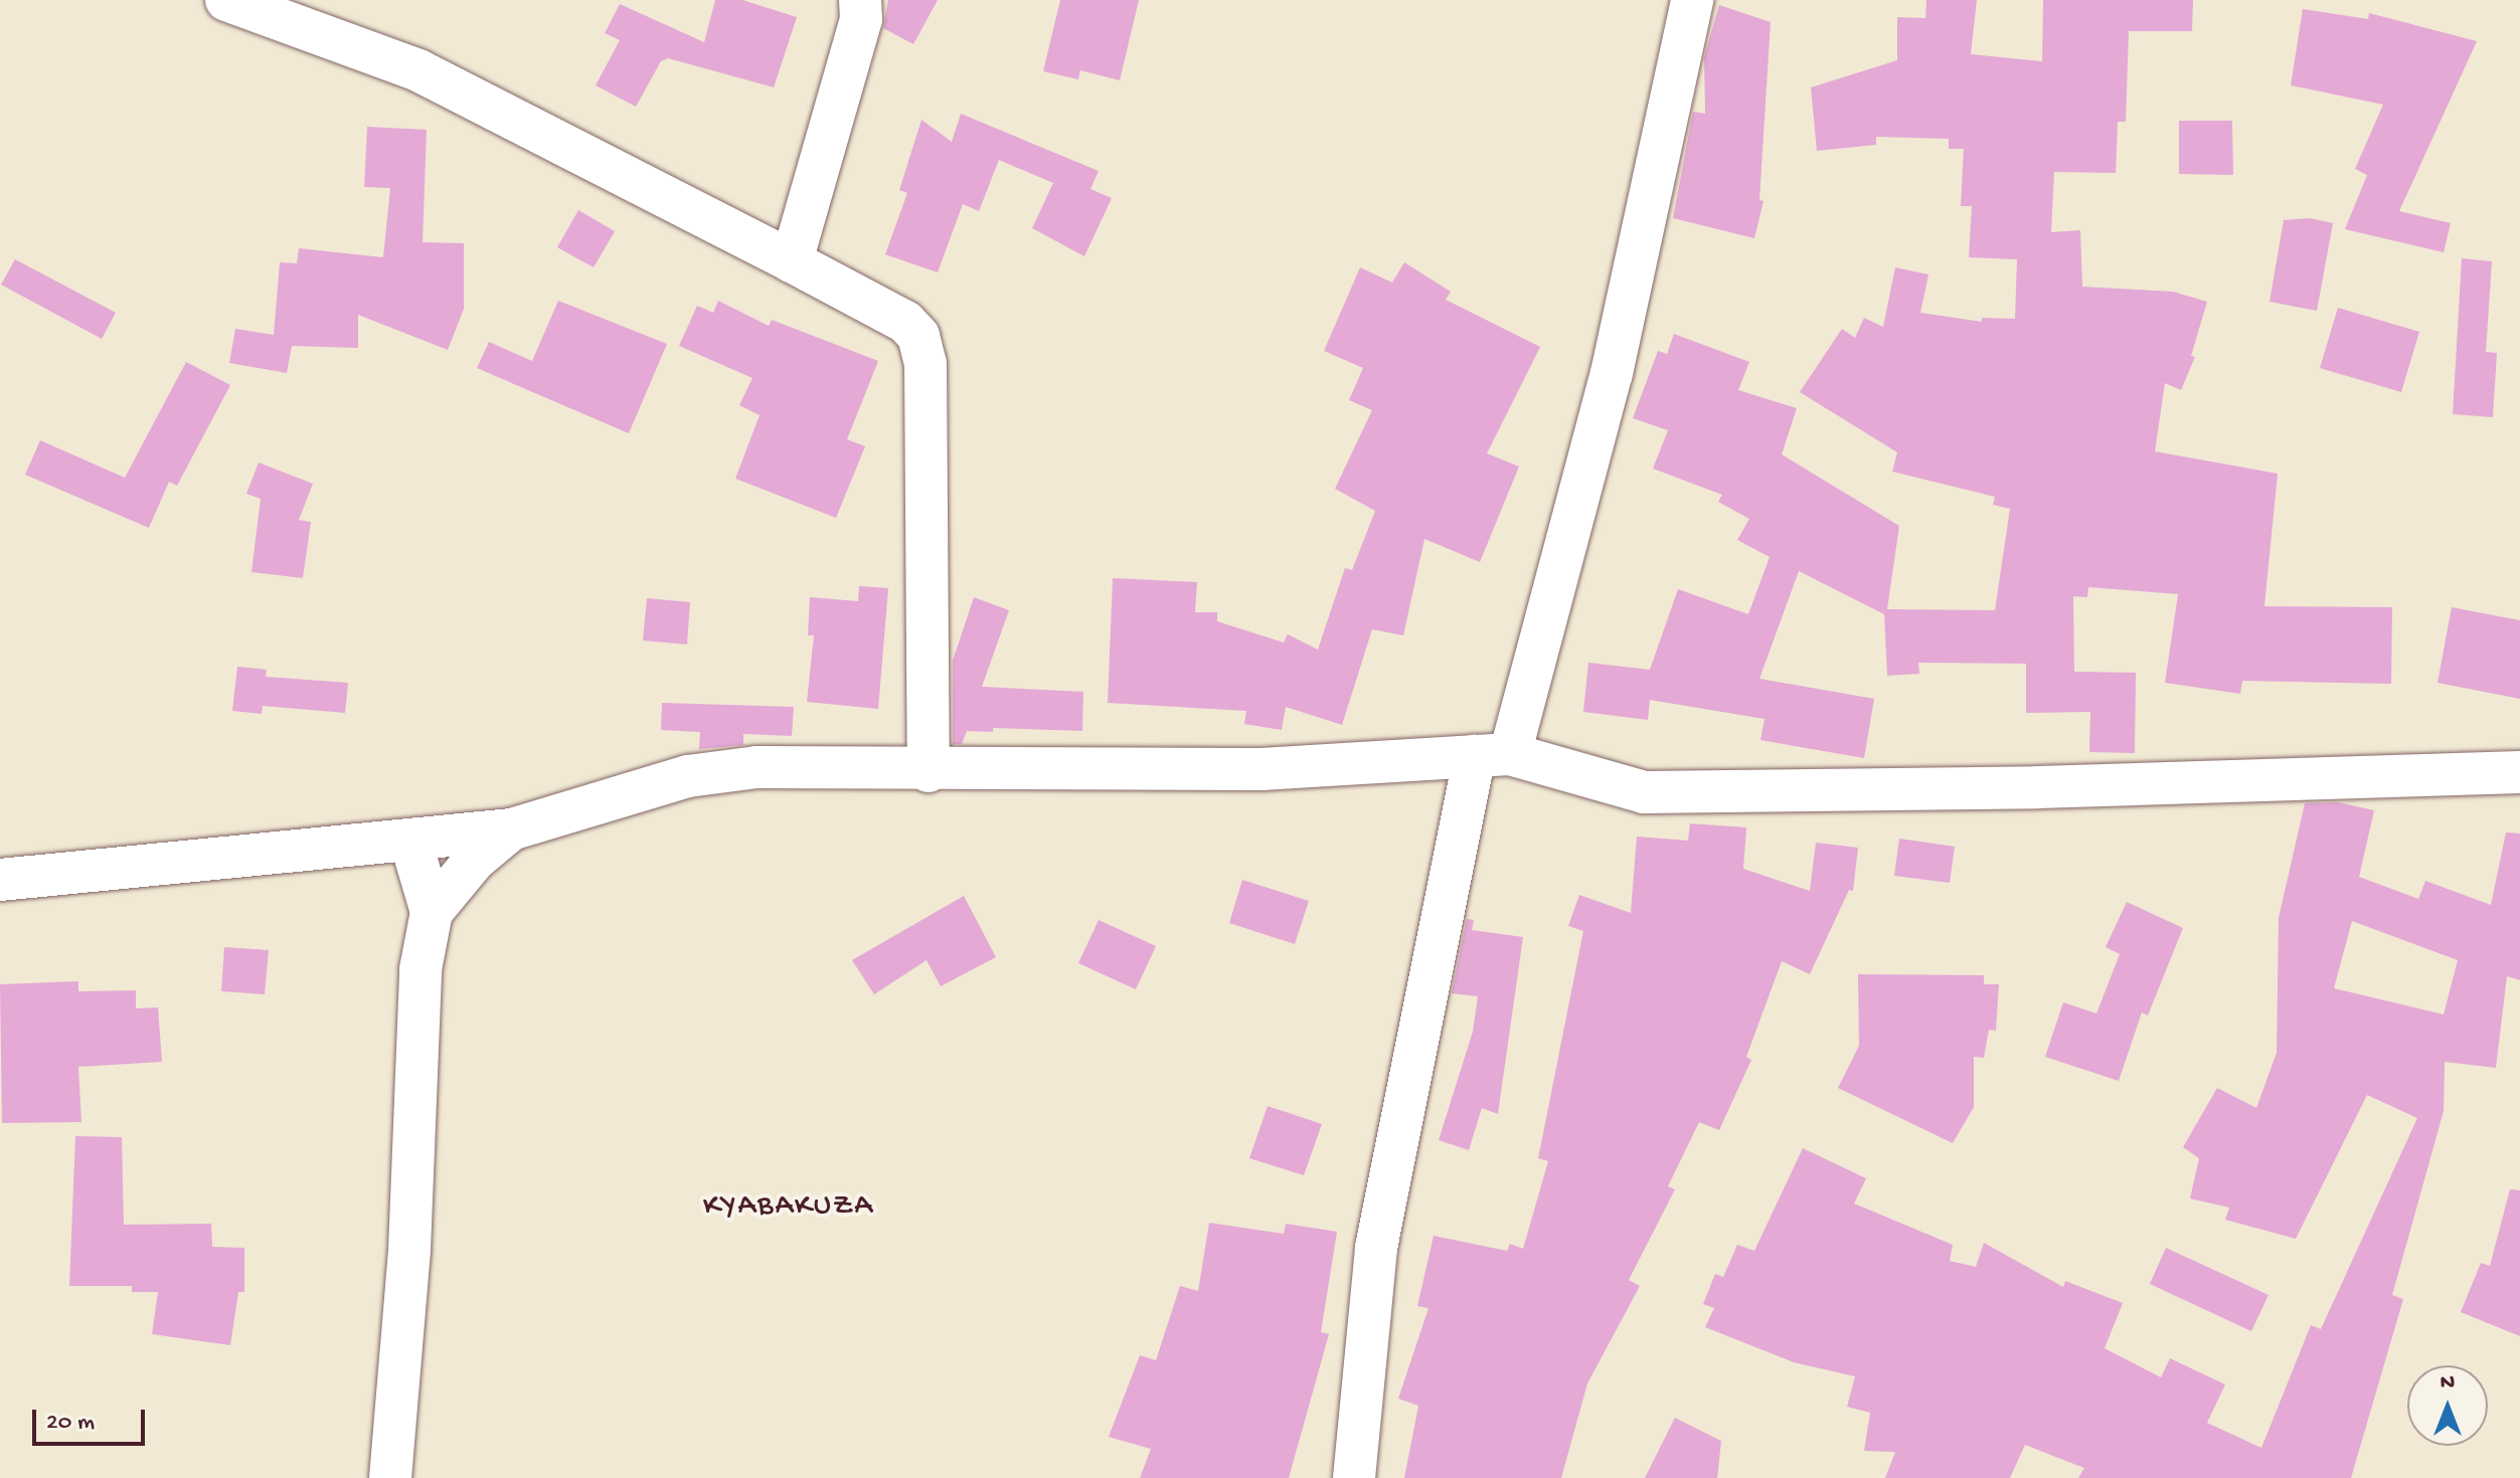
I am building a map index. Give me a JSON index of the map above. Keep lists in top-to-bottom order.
{
  "districts": ["KYABAKUZA"],
  "scale_bar": "20 m",
  "north": "top"
}
